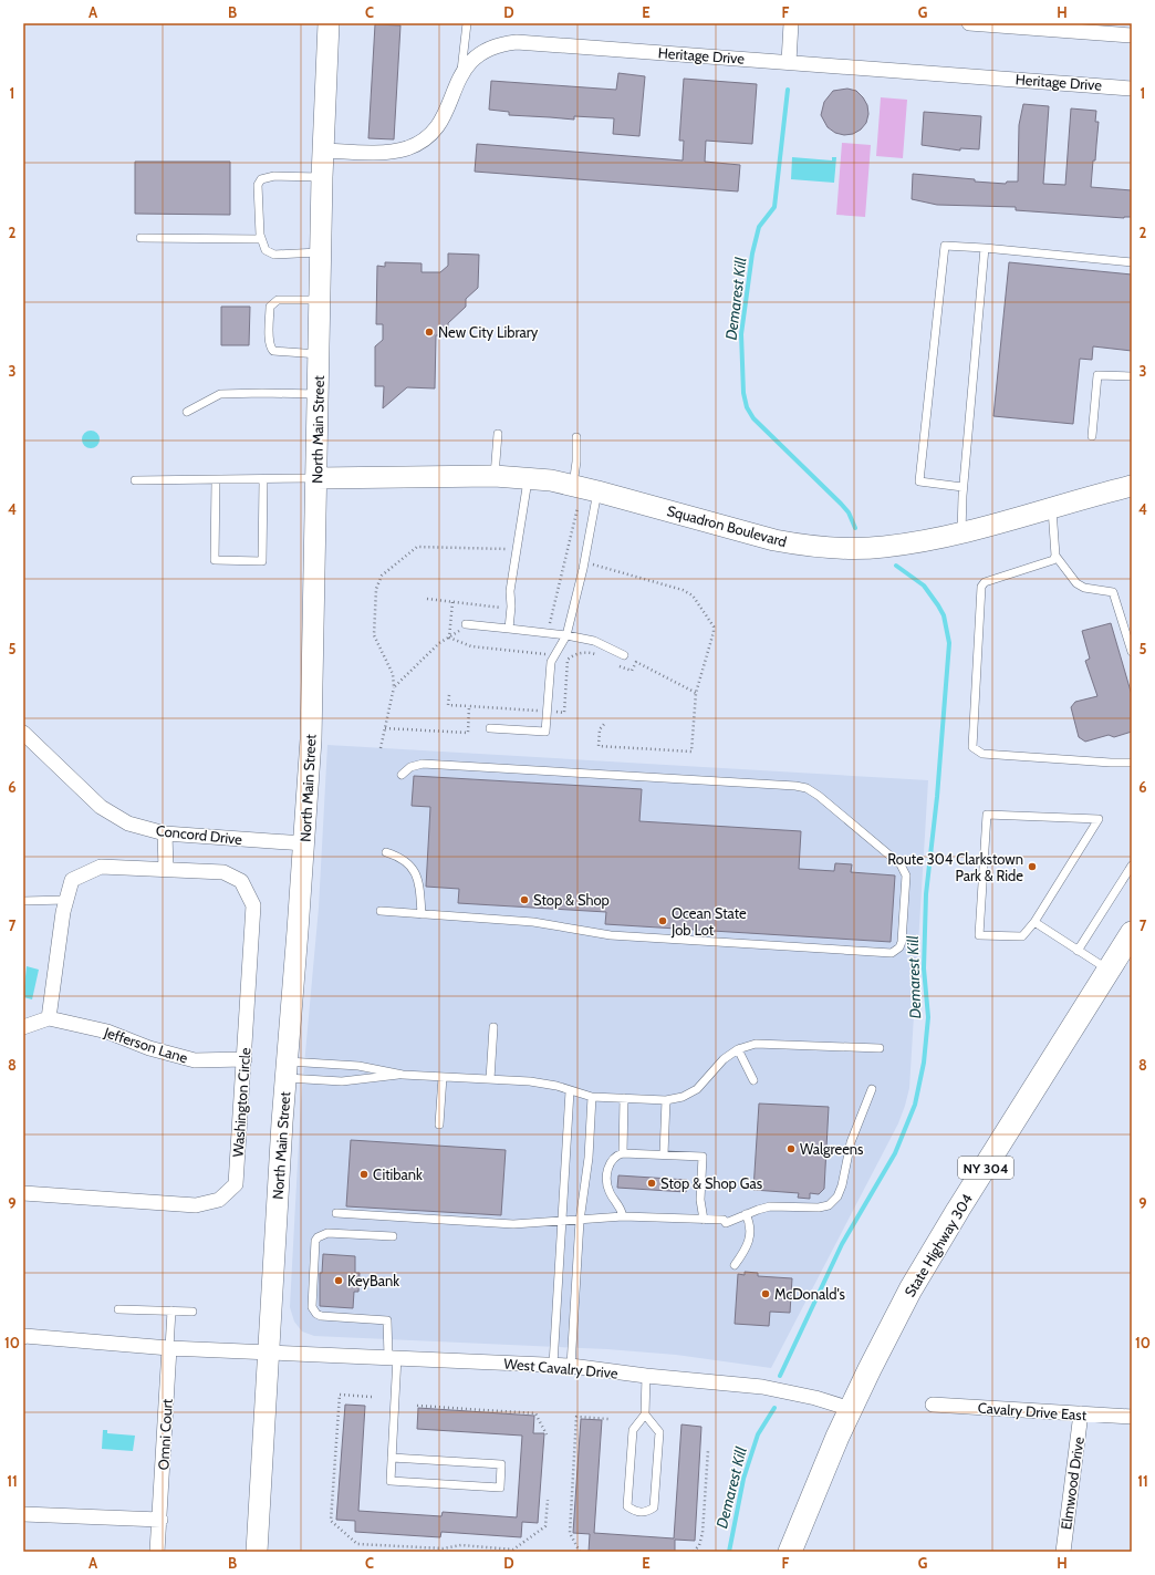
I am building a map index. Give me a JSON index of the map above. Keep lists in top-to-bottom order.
{
  "streets": {
    "main road": ["NY 304", "State Highway 304"],
    "street": [
      "Heritage Drive",
      "North Main Street",
      "Squadron Boulevard",
      "Concord Drive",
      "Jefferson Lane",
      "Washington Circle",
      "West Cavalry Drive",
      "Cavalry Drive East",
      "Omni Court",
      "Elmwood Drive"
    ]
  },
  "crossings": [
    ["Heritage Drive", "North Main Street"],
    ["North Main Street", "Squadron Boulevard"],
    ["North Main Street", "Concord Drive"],
    ["North Main Street", "West Cavalry Drive"],
    ["Jefferson Lane", "Washington Circle"],
    ["State Highway 304", "West Cavalry Drive"],
    ["Cavalry Drive East", "Elmwood Drive"]
  ],
  "water": ["Demarest Kill"],
  "places": [
    "New City Library",
    "Route 304 Clarkstown Park & Ride",
    "Stop & Shop",
    "Ocean State Job Lot",
    "Walgreens",
    "Citibank",
    "Stop & Shop Gas",
    "KeyBank",
    "McDonald's"
  ],
  "grid": {
    "columns": [
      "A",
      "B",
      "C",
      "D",
      "E",
      "F",
      "G",
      "H"
    ],
    "rows": [
      "1",
      "2",
      "3",
      "4",
      "5",
      "6",
      "7",
      "8",
      "9",
      "10",
      "11"
    ]
  }
}
